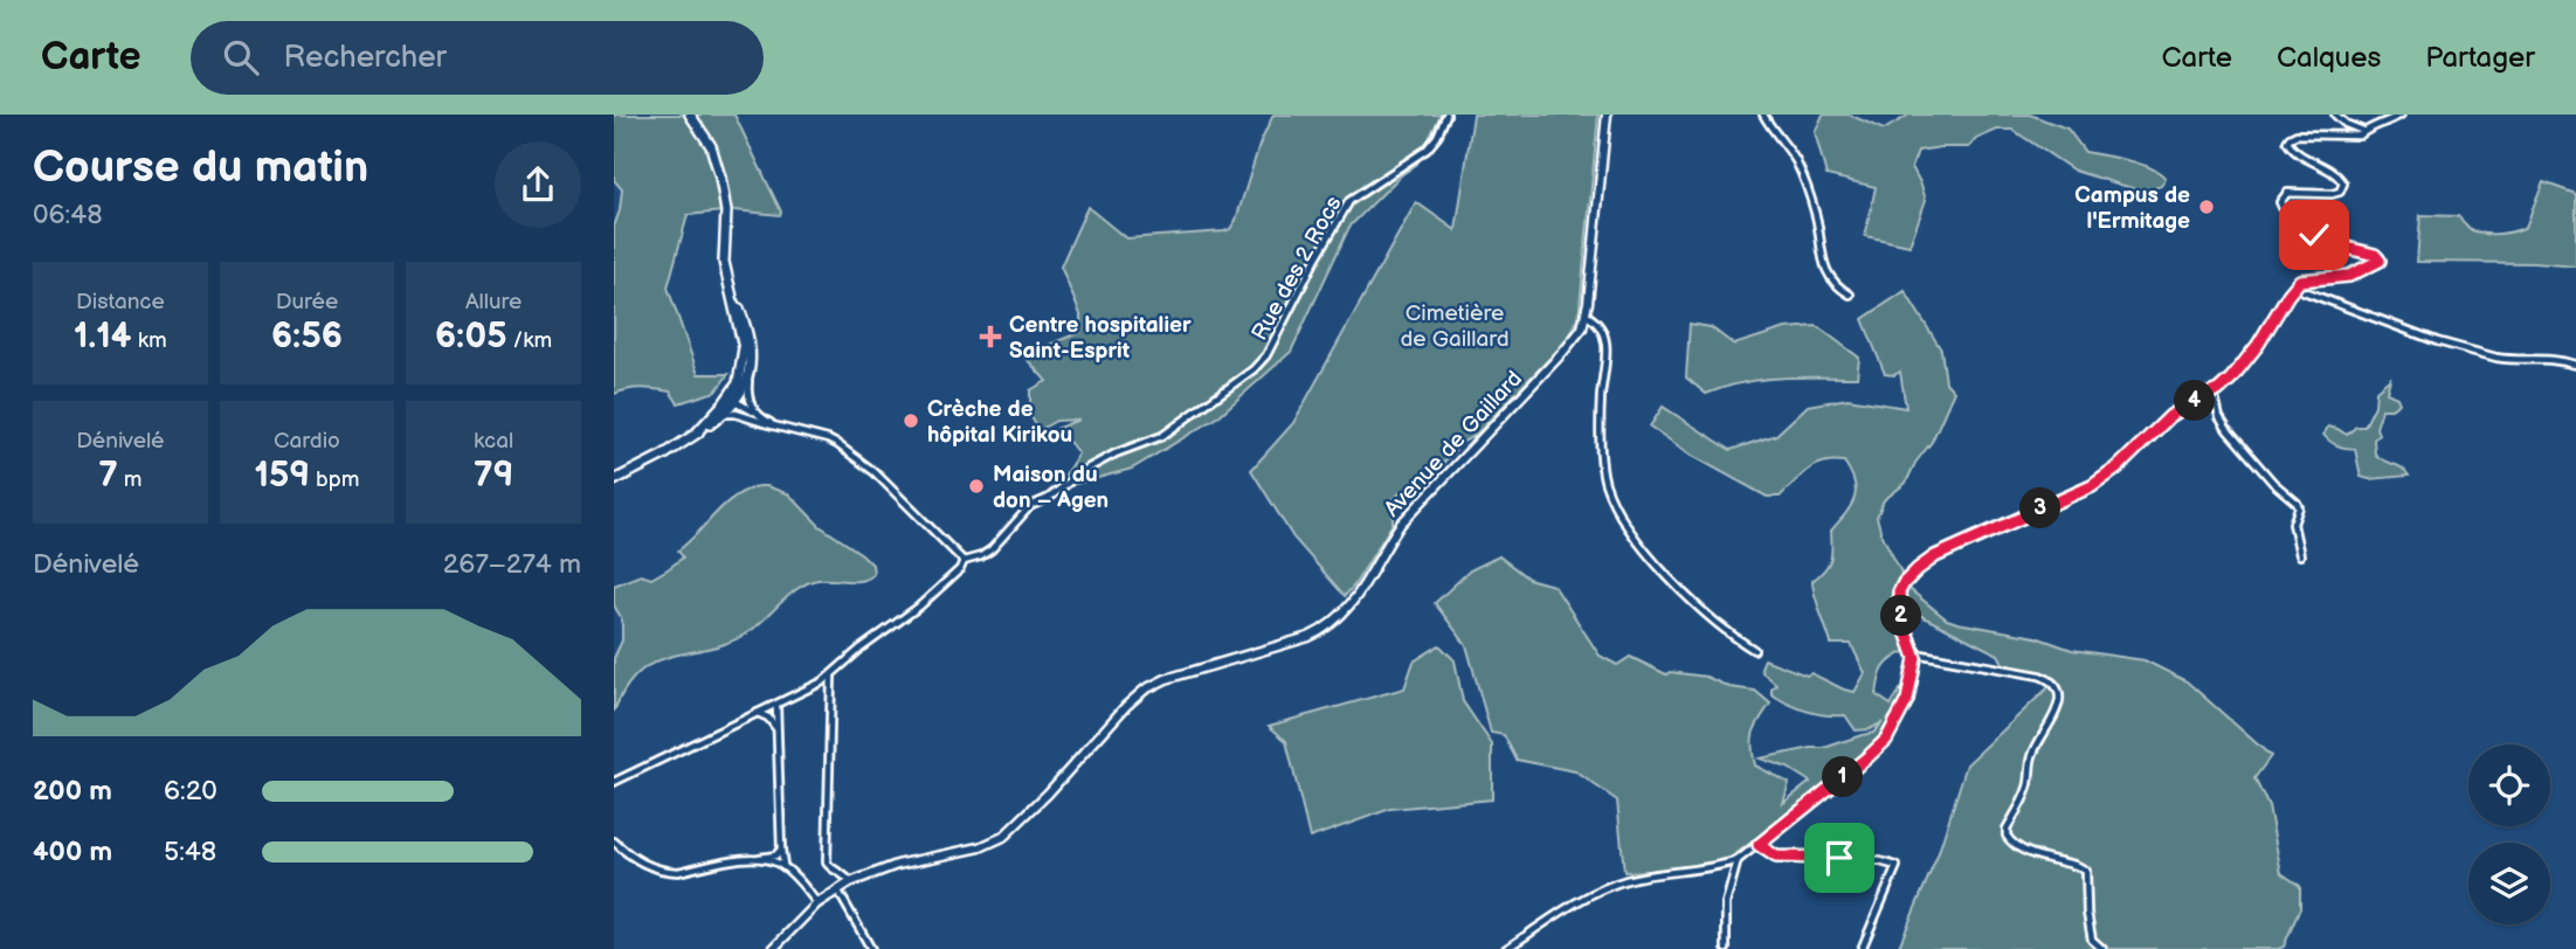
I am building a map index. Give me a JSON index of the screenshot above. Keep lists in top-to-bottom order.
{
  "streets": {
    "street": ["Rue des 2 Rocs", "Avenue de Gaillard"]
  },
  "parks": ["Cimetière de Gaillard"],
  "places": {
    "other": ["Campus de l'Ermitage", "Crèche de hôpital Kirikou", "Maison du don – Agen"],
    "health": ["Centre hospitalier Saint-Esprit"]
  },
  "page": {
    "header": "Carte",
    "search": "Rechercher",
    "nav": ["Carte", "Calques", "Partager"],
    "heading": ["Course du matin", "06:48"],
    "stats": [
      ["Distance", "1.14 km"],
      ["Durée", "6:56"],
      ["Allure", "6:05 /km"],
      ["Dénivelé", "7 m"],
      ["Cardio", "159 bpm"],
      ["kcal", "79"]
    ],
    "pins": [
      "4",
      "3",
      "2",
      "1"
    ],
    "chart": ["Dénivelé", "267–274 m"],
    "list": [
      {
        "name": "200 m",
        "note": "6:20"
      },
      {
        "name": "400 m",
        "note": "5:48"
      }
    ]
  }
}
